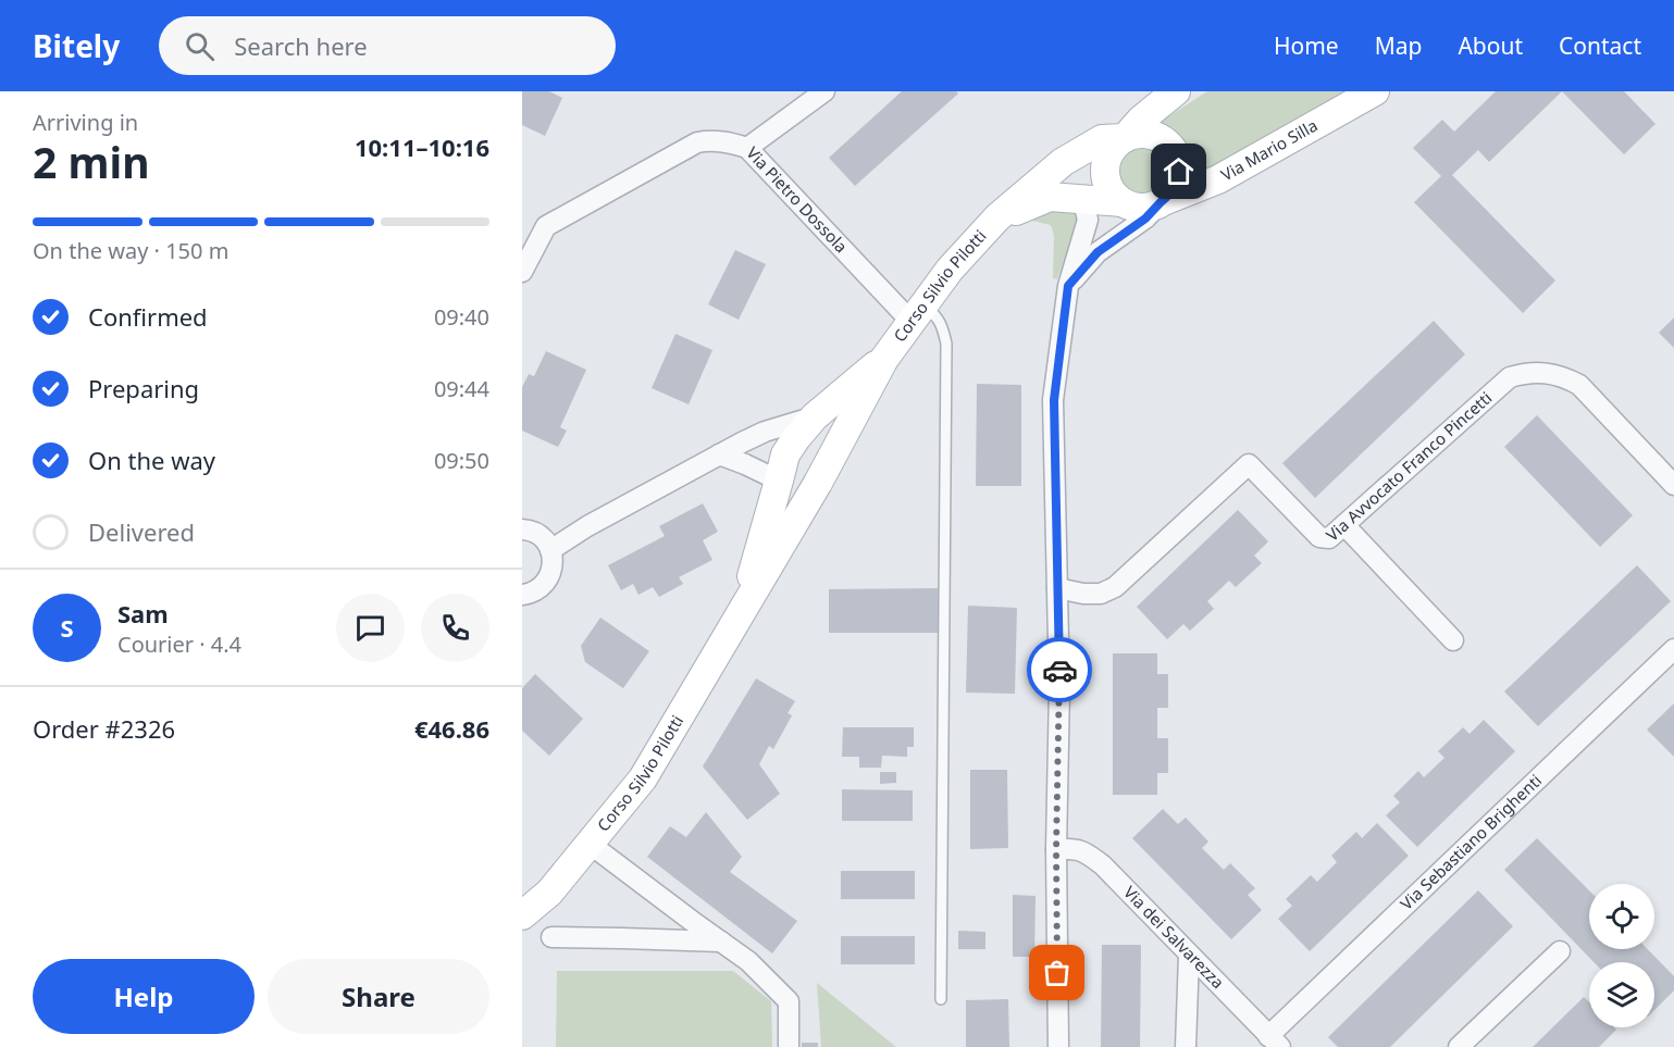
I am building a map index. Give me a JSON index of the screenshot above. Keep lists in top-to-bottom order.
{
  "streets": {
    "street": [
      "Via Mario Silla",
      "Via Pietro Dossola",
      "Corso Silvio Pilotti",
      "Via Avvocato Franco Pincetti",
      "Via Sebastiano Brighenti",
      "Via dei Salvarezza"
    ]
  },
  "crossings": [
    ["Via Mario Silla", "Corso Silvio Pilotti"],
    ["Via Pietro Dossola", "Corso Silvio Pilotti"],
    ["Via Sebastiano Brighenti", "Via dei Salvarezza"]
  ],
  "page": {
    "header": "Bitely",
    "search": "Search here",
    "nav": [
      "Home",
      "Map",
      "About",
      "Contact"
    ],
    "heading": ["2 min", "Arriving in", "10:11–10:16"],
    "panel": [
      "Sam",
      "Courier · 4.4",
      "Order #2326",
      "€46.86"
    ],
    "bar": "On the way · 150 m",
    "list": [
      ["Confirmed", "09:40"],
      ["Preparing", "09:44"],
      ["On the way", "09:50"],
      "Delivered"
    ],
    "round": "S",
    "buttons": ["Help", "Share"]
  }
}
